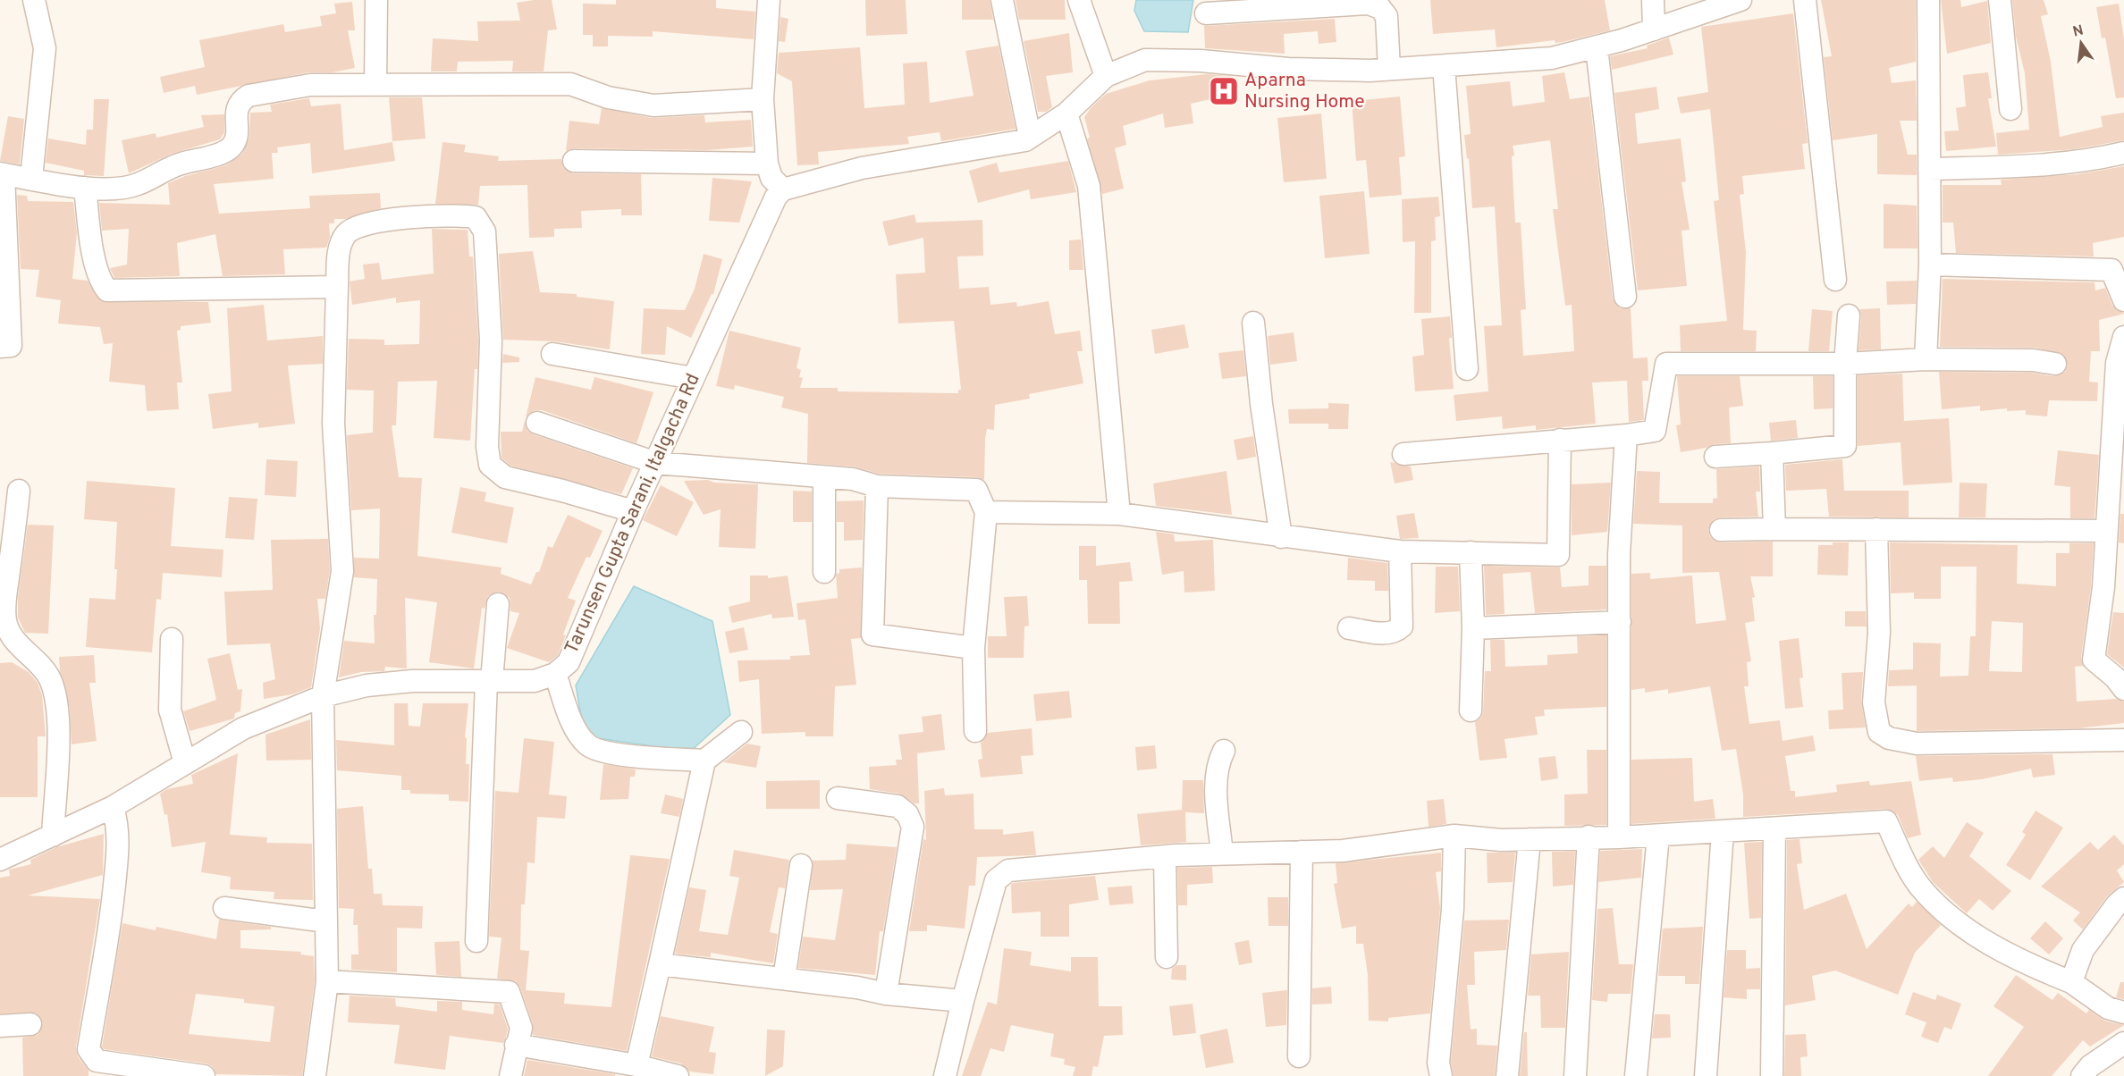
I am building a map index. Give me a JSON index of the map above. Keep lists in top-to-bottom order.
{
  "streets": {
    "street": ["Tarunsen Gupta Sarani, Italgacha Rd"]
  },
  "places": {
    "hospital": ["Aparna Nursing Home"]
  },
  "north": "top"
}
